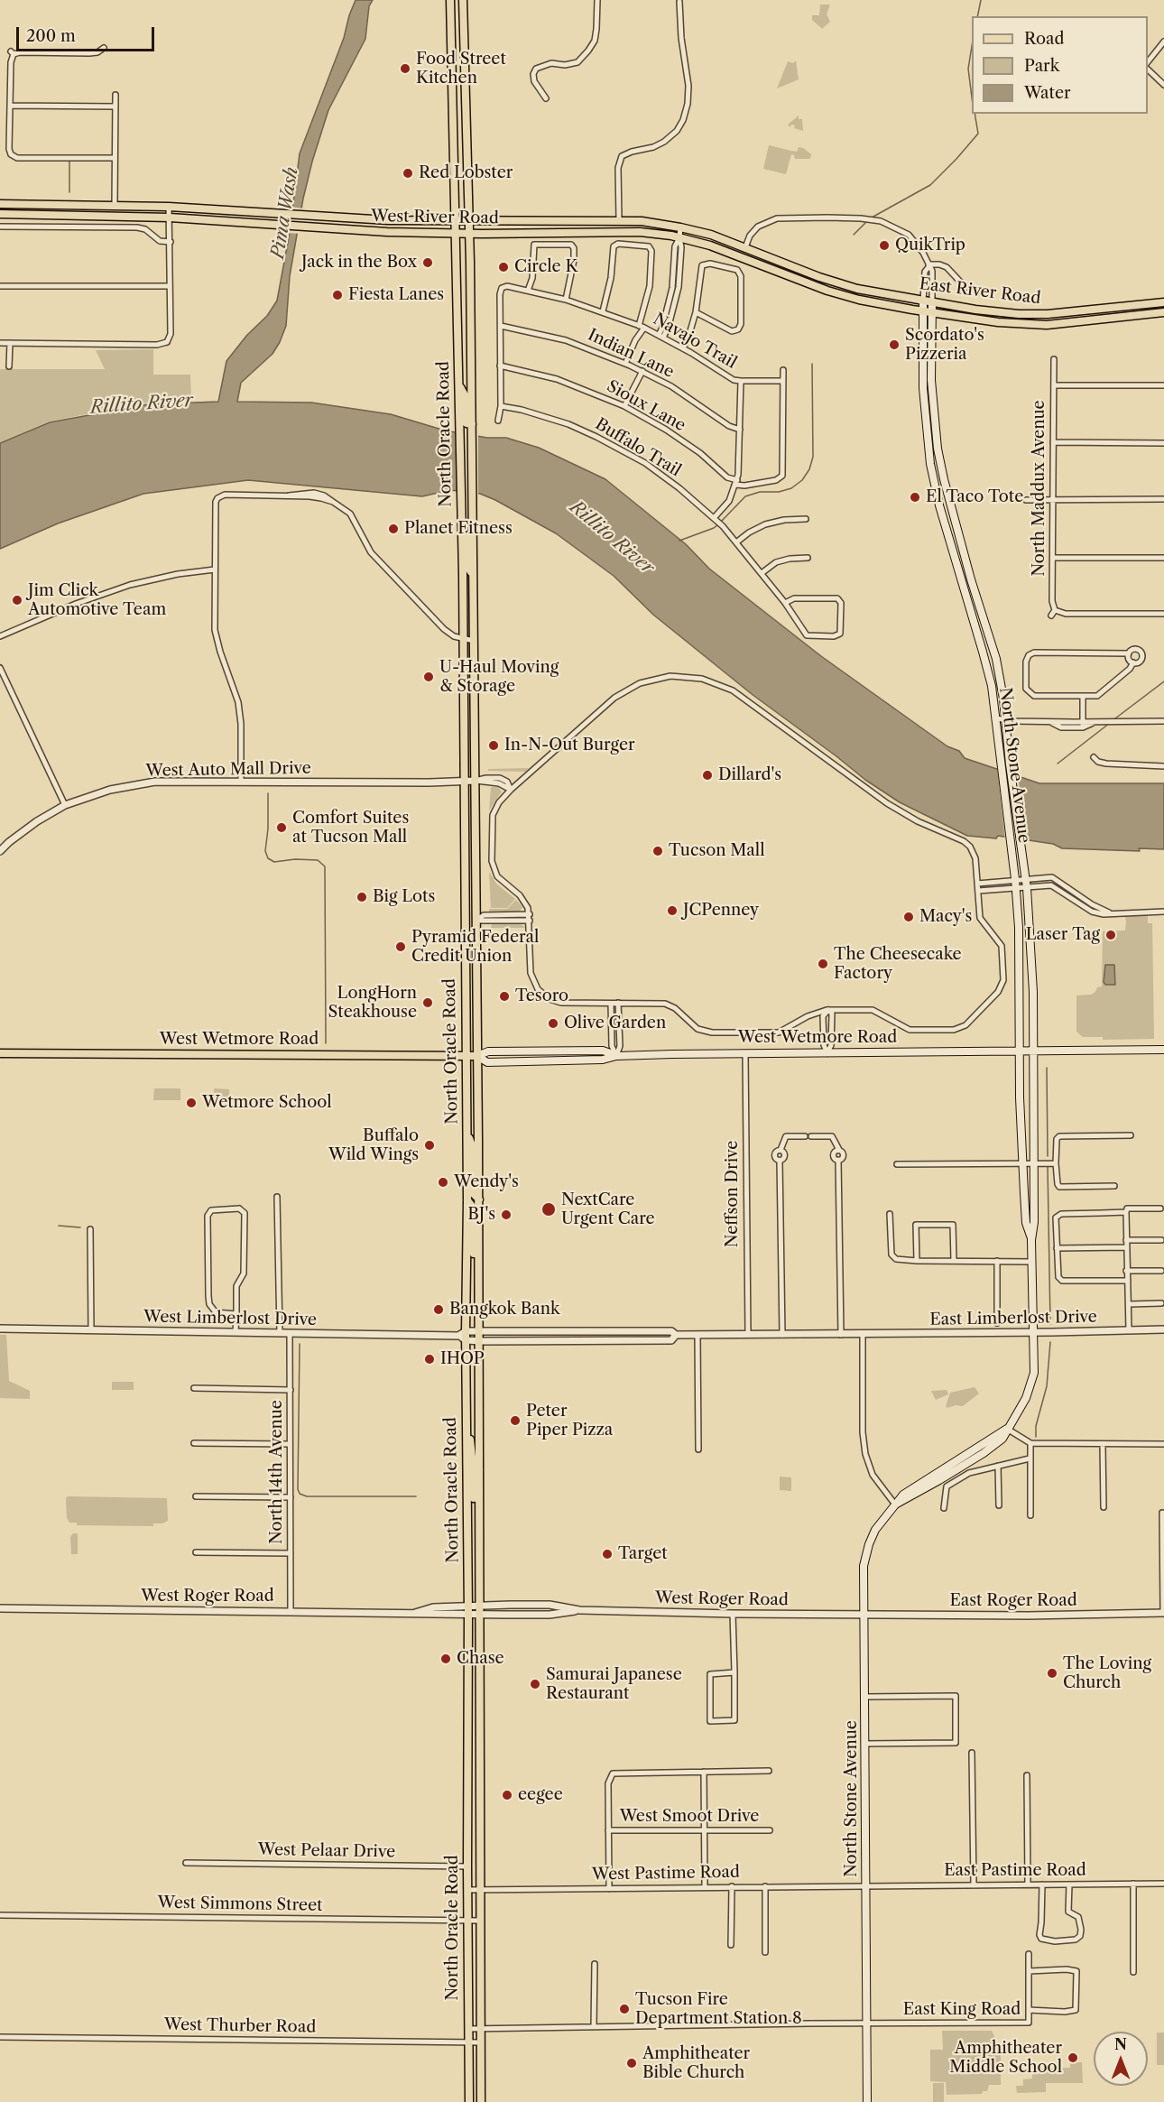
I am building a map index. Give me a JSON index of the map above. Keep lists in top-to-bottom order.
{
  "streets": {
    "main road": [
      "West River Road",
      "East River Road",
      "North Oracle Road",
      "North Stone Avenue",
      "West Wetmore Road"
    ],
    "street": [
      "Navajo Trail",
      "Indian Lane",
      "Sioux Lane",
      "Buffalo Trail",
      "North Maddux Avenue",
      "West Auto Mall Drive",
      "Neffson Drive",
      "West Limberlost Drive",
      "East Limberlost Drive",
      "North 14th Avenue",
      "West Roger Road",
      "East Roger Road",
      "West Smoot Drive",
      "West Pelaar Drive",
      "East Pastime Road",
      "West Pastime Road",
      "West Simmons Street",
      "East King Road",
      "West Thurber Road"
    ]
  },
  "crossings": [
    ["West River Road", "East River Road"],
    ["West River Road", "North Oracle Road"],
    ["East River Road", "North Stone Avenue"],
    ["Navajo Trail", "Indian Lane"],
    ["Navajo Trail", "Sioux Lane"],
    ["Navajo Trail", "Buffalo Trail"],
    ["North Oracle Road", "West Auto Mall Drive"],
    ["North Oracle Road", "West Wetmore Road"],
    ["North Oracle Road", "West Limberlost Drive"],
    ["North Oracle Road", "West Roger Road"],
    ["North Oracle Road", "West Pelaar Drive"],
    ["North Oracle Road", "West Pastime Road"],
    ["North Oracle Road", "West Simmons Street"],
    ["North Oracle Road", "West Thurber Road"],
    ["North Stone Avenue", "West Wetmore Road"],
    ["North Stone Avenue", "East Limberlost Drive"],
    ["North Stone Avenue", "West Roger Road"],
    ["North Stone Avenue", "East Roger Road"],
    ["North Stone Avenue", "East Pastime Road"],
    ["North Stone Avenue", "West Pastime Road"],
    ["North Stone Avenue", "East King Road"],
    ["West Wetmore Road", "Neffson Drive"],
    ["Neffson Drive", "West Limberlost Drive"],
    ["West Limberlost Drive", "East Limberlost Drive"],
    ["West Limberlost Drive", "North 14th Avenue"],
    ["North 14th Avenue", "West Roger Road"],
    ["West Roger Road", "East Roger Road"],
    ["East Pastime Road", "West Pastime Road"]
  ],
  "water": ["Pima Wash", "Rillito River"],
  "places": [
    "Food Street Kitchen",
    "Red Lobster",
    "QuikTrip",
    "Jack in the Box",
    "Circle K",
    "Fiesta Lanes",
    "Scordato's Pizzeria",
    "El Taco Tote",
    "Planet Fitness",
    "Jim Click Automotive Team",
    "U-Haul Moving & Storage",
    "In-N-Out Burger",
    "Dillard's",
    "Comfort Suites at Tucson Mall",
    "Tucson Mall",
    "Big Lots",
    "JCPenney",
    "Macy's",
    "Laser Tag",
    "Pyramid Federal Credit Union",
    "The Cheesecake Factory",
    "Tesoro",
    "LongHorn Steakhouse",
    "Olive Garden",
    "Wetmore School",
    "Buffalo Wild Wings",
    "Wendy's",
    "NextCare Urgent Care",
    "BJ's",
    "Bangkok Bank",
    "IHOP",
    "Peter Piper Pizza",
    "Target",
    "Chase",
    "The Loving Church",
    "Samurai Japanese Restaurant",
    "eegee",
    "Tucson Fire Department Station 8",
    "Amphitheater Middle School",
    "Amphitheater Bible Church"
  ],
  "legend": ["Road", "Park", "Water"],
  "scale_bar": "200 m",
  "north": "top"
}
